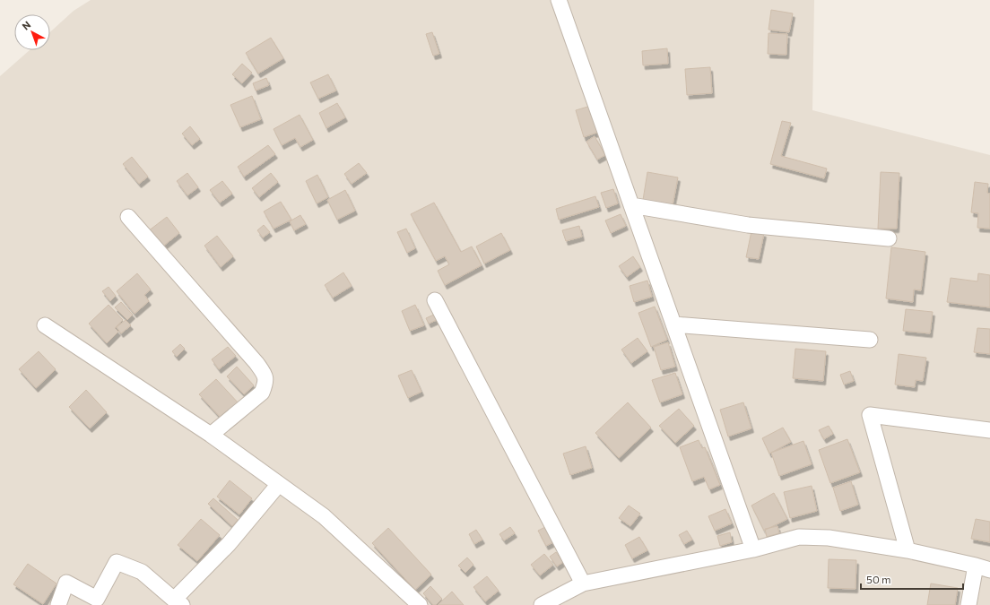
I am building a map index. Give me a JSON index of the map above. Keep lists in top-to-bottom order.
{
  "scale_bar": "50 m",
  "north": "top left"
}
